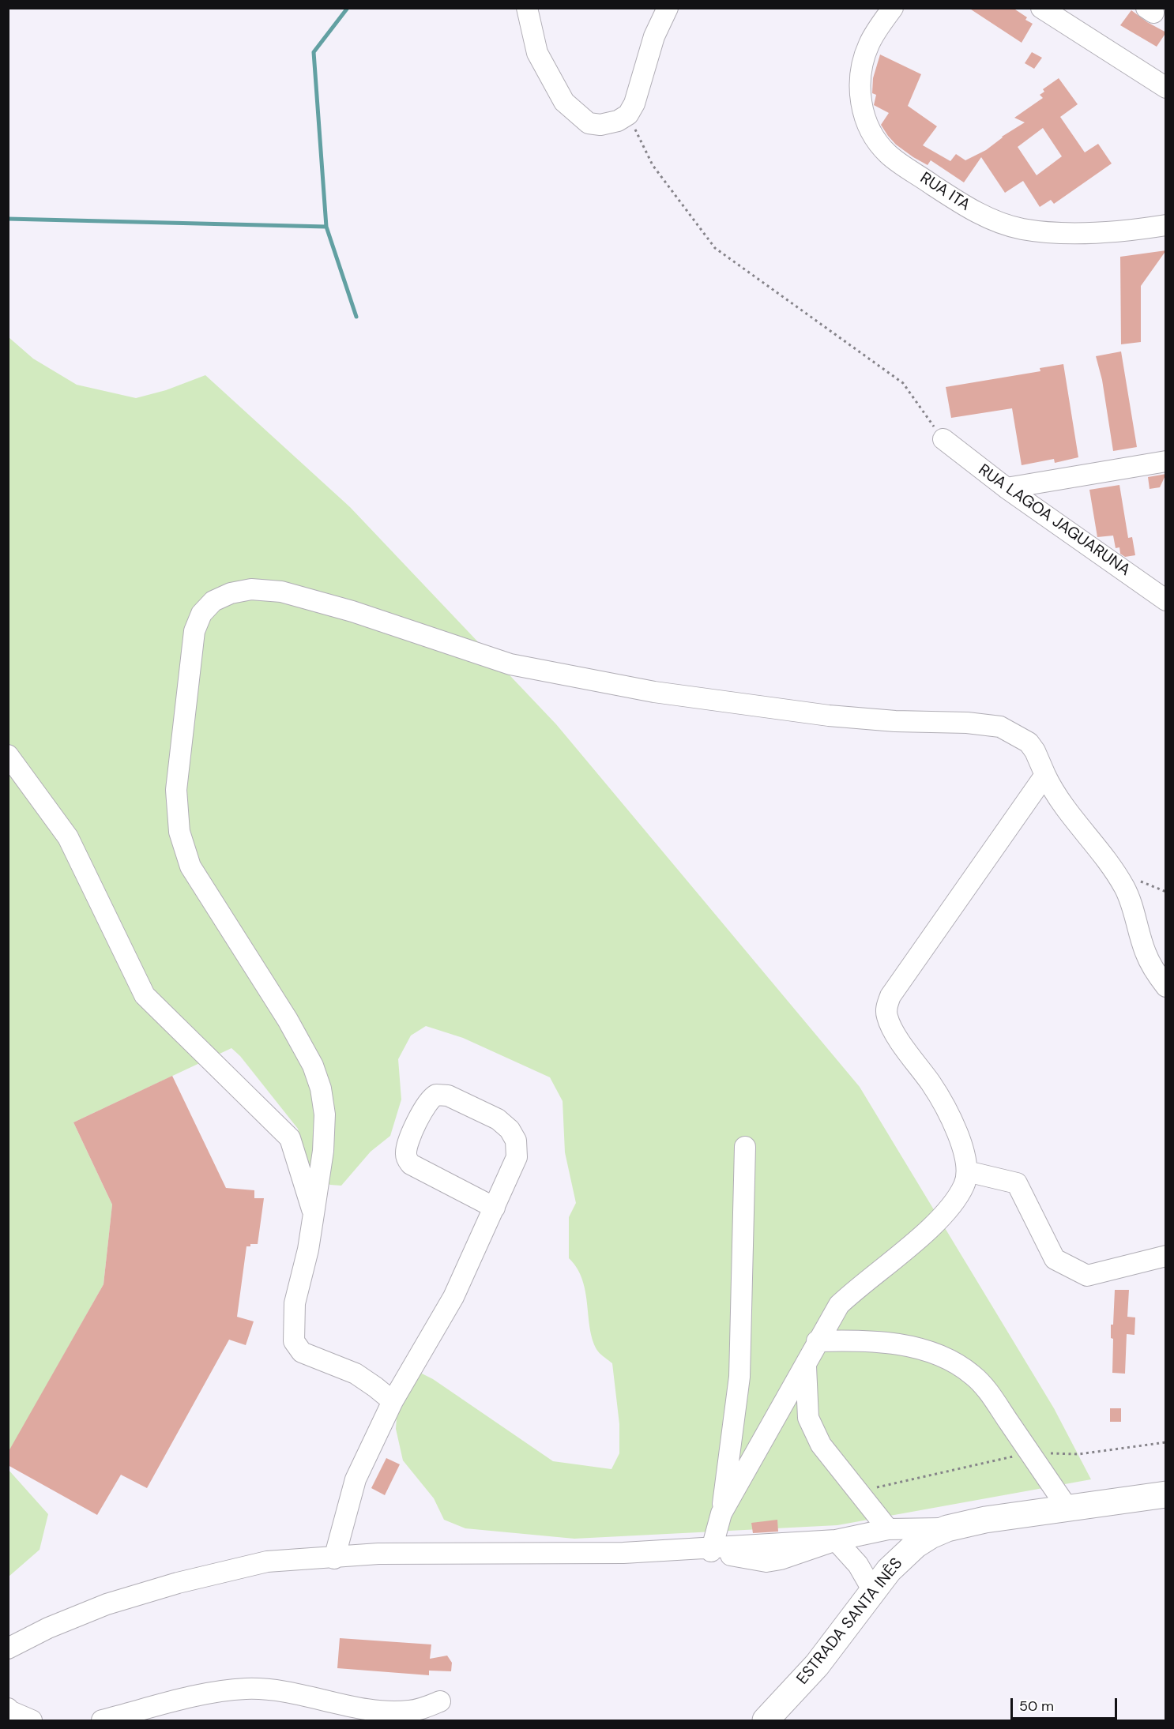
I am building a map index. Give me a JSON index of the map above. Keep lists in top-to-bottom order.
{
  "streets": {
    "main road": ["ESTRADA SANTA INÊS"],
    "street": ["RUA ITA", "RUA LAGOA JAGUARUNA"]
  },
  "scale_bar": "50 m"
}
